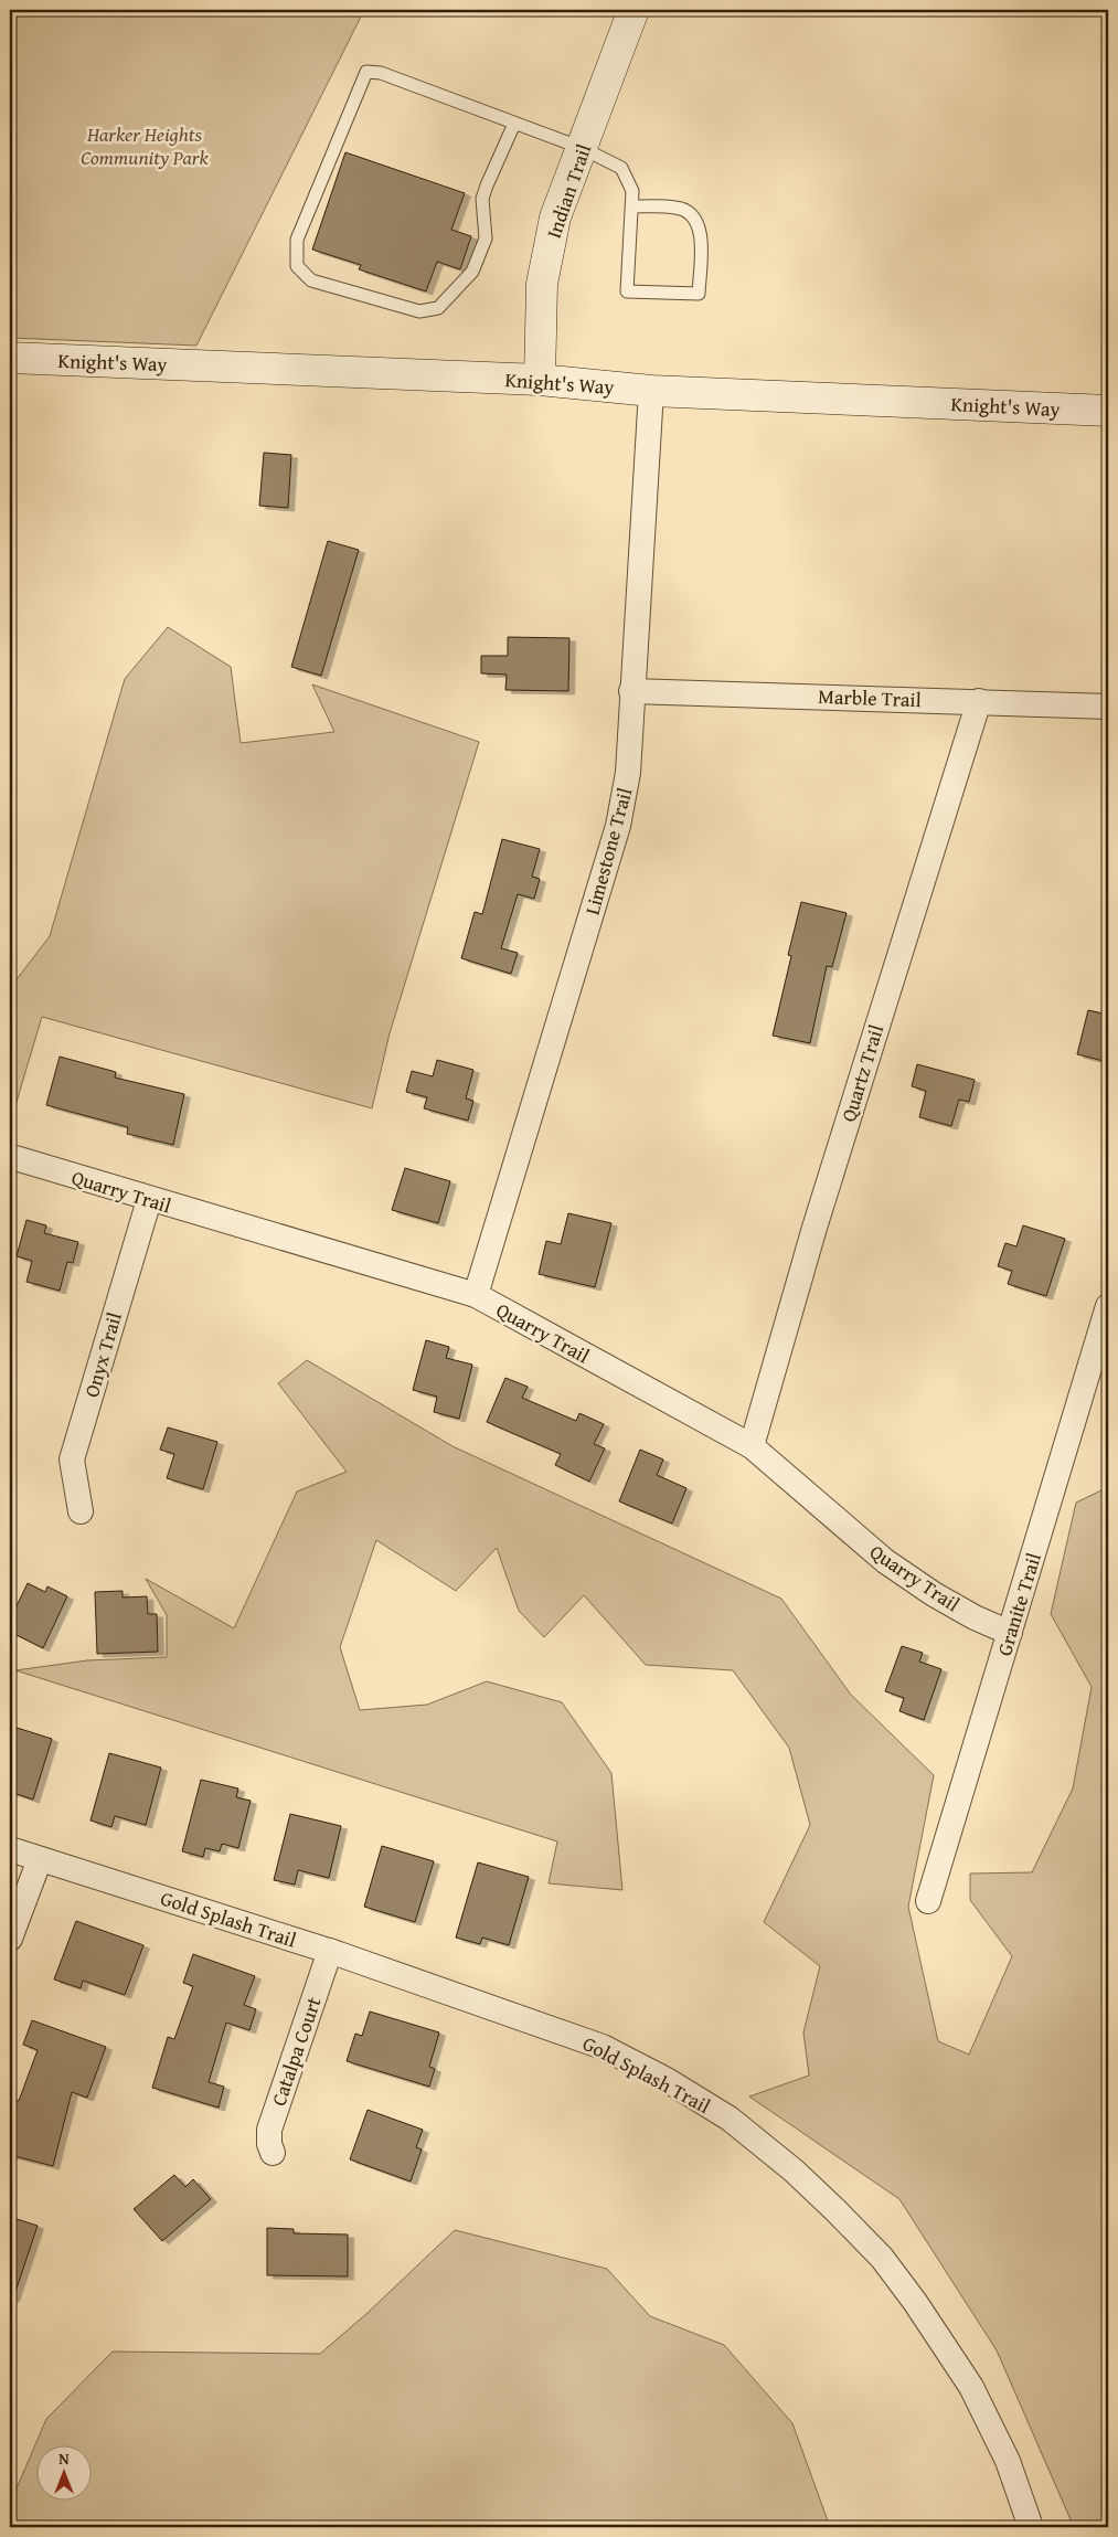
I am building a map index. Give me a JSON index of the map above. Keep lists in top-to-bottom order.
{
  "streets": {
    "main road": ["Indian Trail", "Knight's Way"],
    "street": [
      "Marble Trail",
      "Limestone Trail",
      "Quartz Trail",
      "Quarry Trail",
      "Onyx Trail",
      "Granite Trail",
      "Gold Splash Trail",
      "Catalpa Court"
    ]
  },
  "crossings": [
    ["Indian Trail", "Knight's Way"],
    ["Knight's Way", "Limestone Trail"],
    ["Marble Trail", "Limestone Trail"],
    ["Marble Trail", "Quartz Trail"],
    ["Limestone Trail", "Quarry Trail"],
    ["Quartz Trail", "Quarry Trail"],
    ["Quarry Trail", "Onyx Trail"],
    ["Quarry Trail", "Granite Trail"],
    ["Gold Splash Trail", "Catalpa Court"]
  ],
  "parks": ["Harker Heights Community Park"],
  "north": "top"
}
